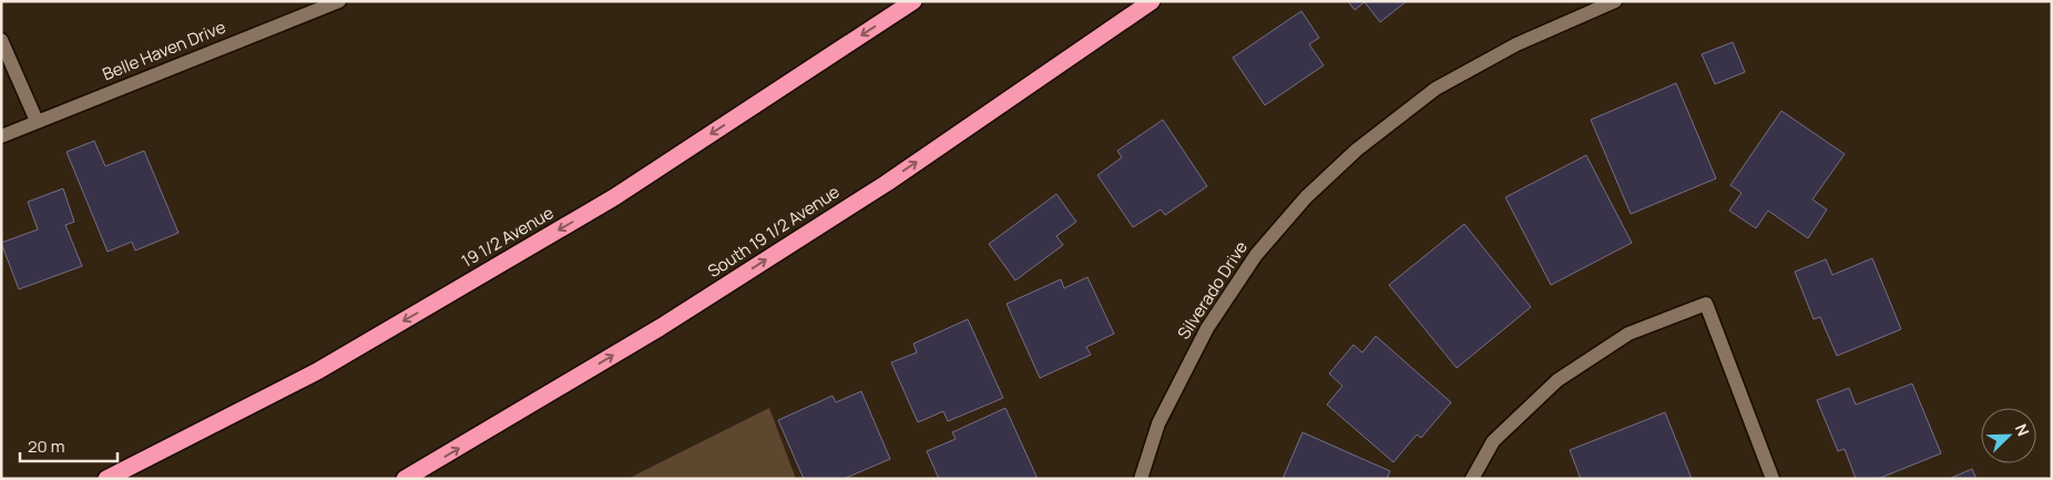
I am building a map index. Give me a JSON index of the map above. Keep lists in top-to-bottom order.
{
  "streets": {
    "highway": ["South 19 1/2 Avenue", "19 1/2 Avenue"],
    "street": ["Belle Haven Drive", "Silverado Drive"]
  },
  "one_way": ["South 19 1/2 Avenue", "19 1/2 Avenue"],
  "scale_bar": "20 m",
  "north": "top right"
}
